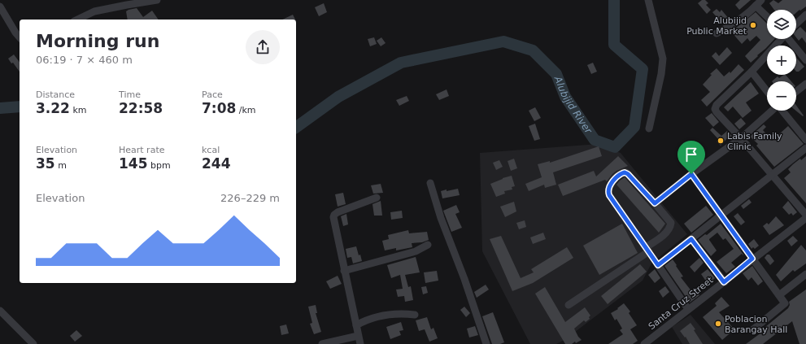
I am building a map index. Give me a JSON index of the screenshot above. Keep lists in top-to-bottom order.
{
  "streets": {
    "street": ["Santa Cruz Street"]
  },
  "water": ["Alubijid River"],
  "places": ["Alubijid Public Market", "Labis Family Clinic", "Poblacion Barangay Hall"],
  "page": {
    "map_buttons": ["+", "−"],
    "heading": ["Morning run", "06:19 · 7 × 460 m"],
    "stats": [
      ["Distance", "3.22 km"],
      ["Time", "22:58"],
      ["Pace", "7:08 /km"],
      ["Elevation", "35 m"],
      ["Heart rate", "145 bpm"],
      ["kcal", "244"]
    ],
    "chart": ["Elevation", "226–229 m"]
  }
}
